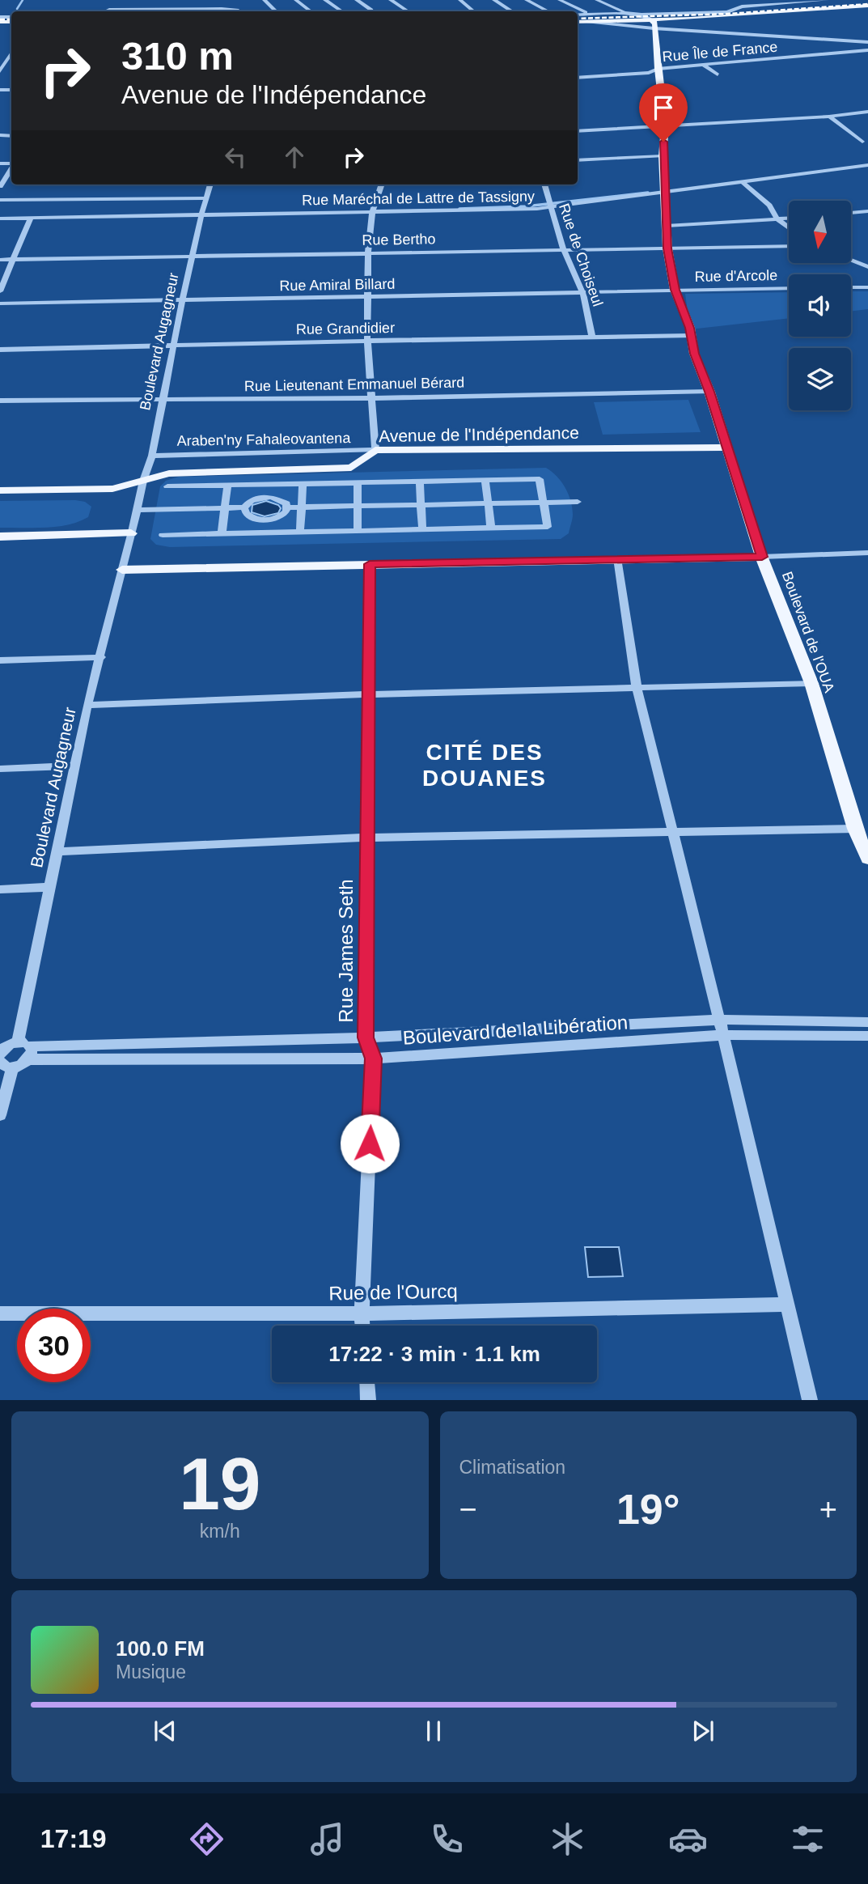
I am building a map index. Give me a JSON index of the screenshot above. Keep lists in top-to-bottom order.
{
  "streets": {
    "main road": ["Avenue de l'Indépendance", "Boulevard de l'OUA"],
    "street": [
      "Rue Île de France",
      "Rue Maréchal de Lattre de Tassigny",
      "Rue Bertho",
      "Rue de Choiseul",
      "Rue d'Arcole",
      "Rue Amiral Billard",
      "Rue Grandidier",
      "Boulevard Augagneur",
      "Rue Lieutenant Emmanuel Bérard",
      "Araben'ny Fahaleovantena",
      "Rue James Seth",
      "Boulevard de la Libération",
      "Rue de l'Ourcq"
    ]
  },
  "crossings": [
    ["Rue Île de France", "Boulevard de l'OUA"],
    ["Rue Maréchal de Lattre de Tassigny", "Rue de Choiseul"],
    ["Rue Maréchal de Lattre de Tassigny", "Boulevard Augagneur"],
    ["Rue Maréchal de Lattre de Tassigny", "Boulevard de l'OUA"],
    ["Rue Bertho", "Rue de Choiseul"],
    ["Rue Bertho", "Boulevard Augagneur"],
    ["Rue Bertho", "Boulevard de l'OUA"],
    ["Rue de Choiseul", "Rue Amiral Billard"],
    ["Rue de Choiseul", "Rue Grandidier"],
    ["Rue d'Arcole", "Rue Amiral Billard"],
    ["Rue d'Arcole", "Boulevard de l'OUA"],
    ["Rue Amiral Billard", "Boulevard Augagneur"],
    ["Rue Amiral Billard", "Boulevard de l'OUA"],
    ["Rue Grandidier", "Boulevard Augagneur"],
    ["Rue Grandidier", "Boulevard de l'OUA"],
    ["Boulevard Augagneur", "Rue Lieutenant Emmanuel Bérard"],
    ["Boulevard Augagneur", "Avenue de l'Indépendance"],
    ["Boulevard Augagneur", "Araben'ny Fahaleovantena"],
    ["Boulevard Augagneur", "Boulevard de la Libération"],
    ["Rue Lieutenant Emmanuel Bérard", "Boulevard de l'OUA"],
    ["Avenue de l'Indépendance", "Araben'ny Fahaleovantena"],
    ["Avenue de l'Indépendance", "Boulevard de l'OUA"],
    ["Rue James Seth", "Boulevard de la Libération"],
    ["Rue James Seth", "Rue de l'Ourcq"]
  ],
  "districts": ["CITÉ DES DOUANES"],
  "north": "bottom",
  "page": {
    "turn": ["310 m", "Avenue de l'Indépendance"],
    "limit": "30",
    "trip": "17:22 · 3 min · 1.1 km",
    "tile": [
      ["19", "km/h"],
      "Climatisation"
    ],
    "heat": ["−", "19°", "+"],
    "song": ["100.0 FM", "Musique"],
    "tabs": "17:19"
  }
}
